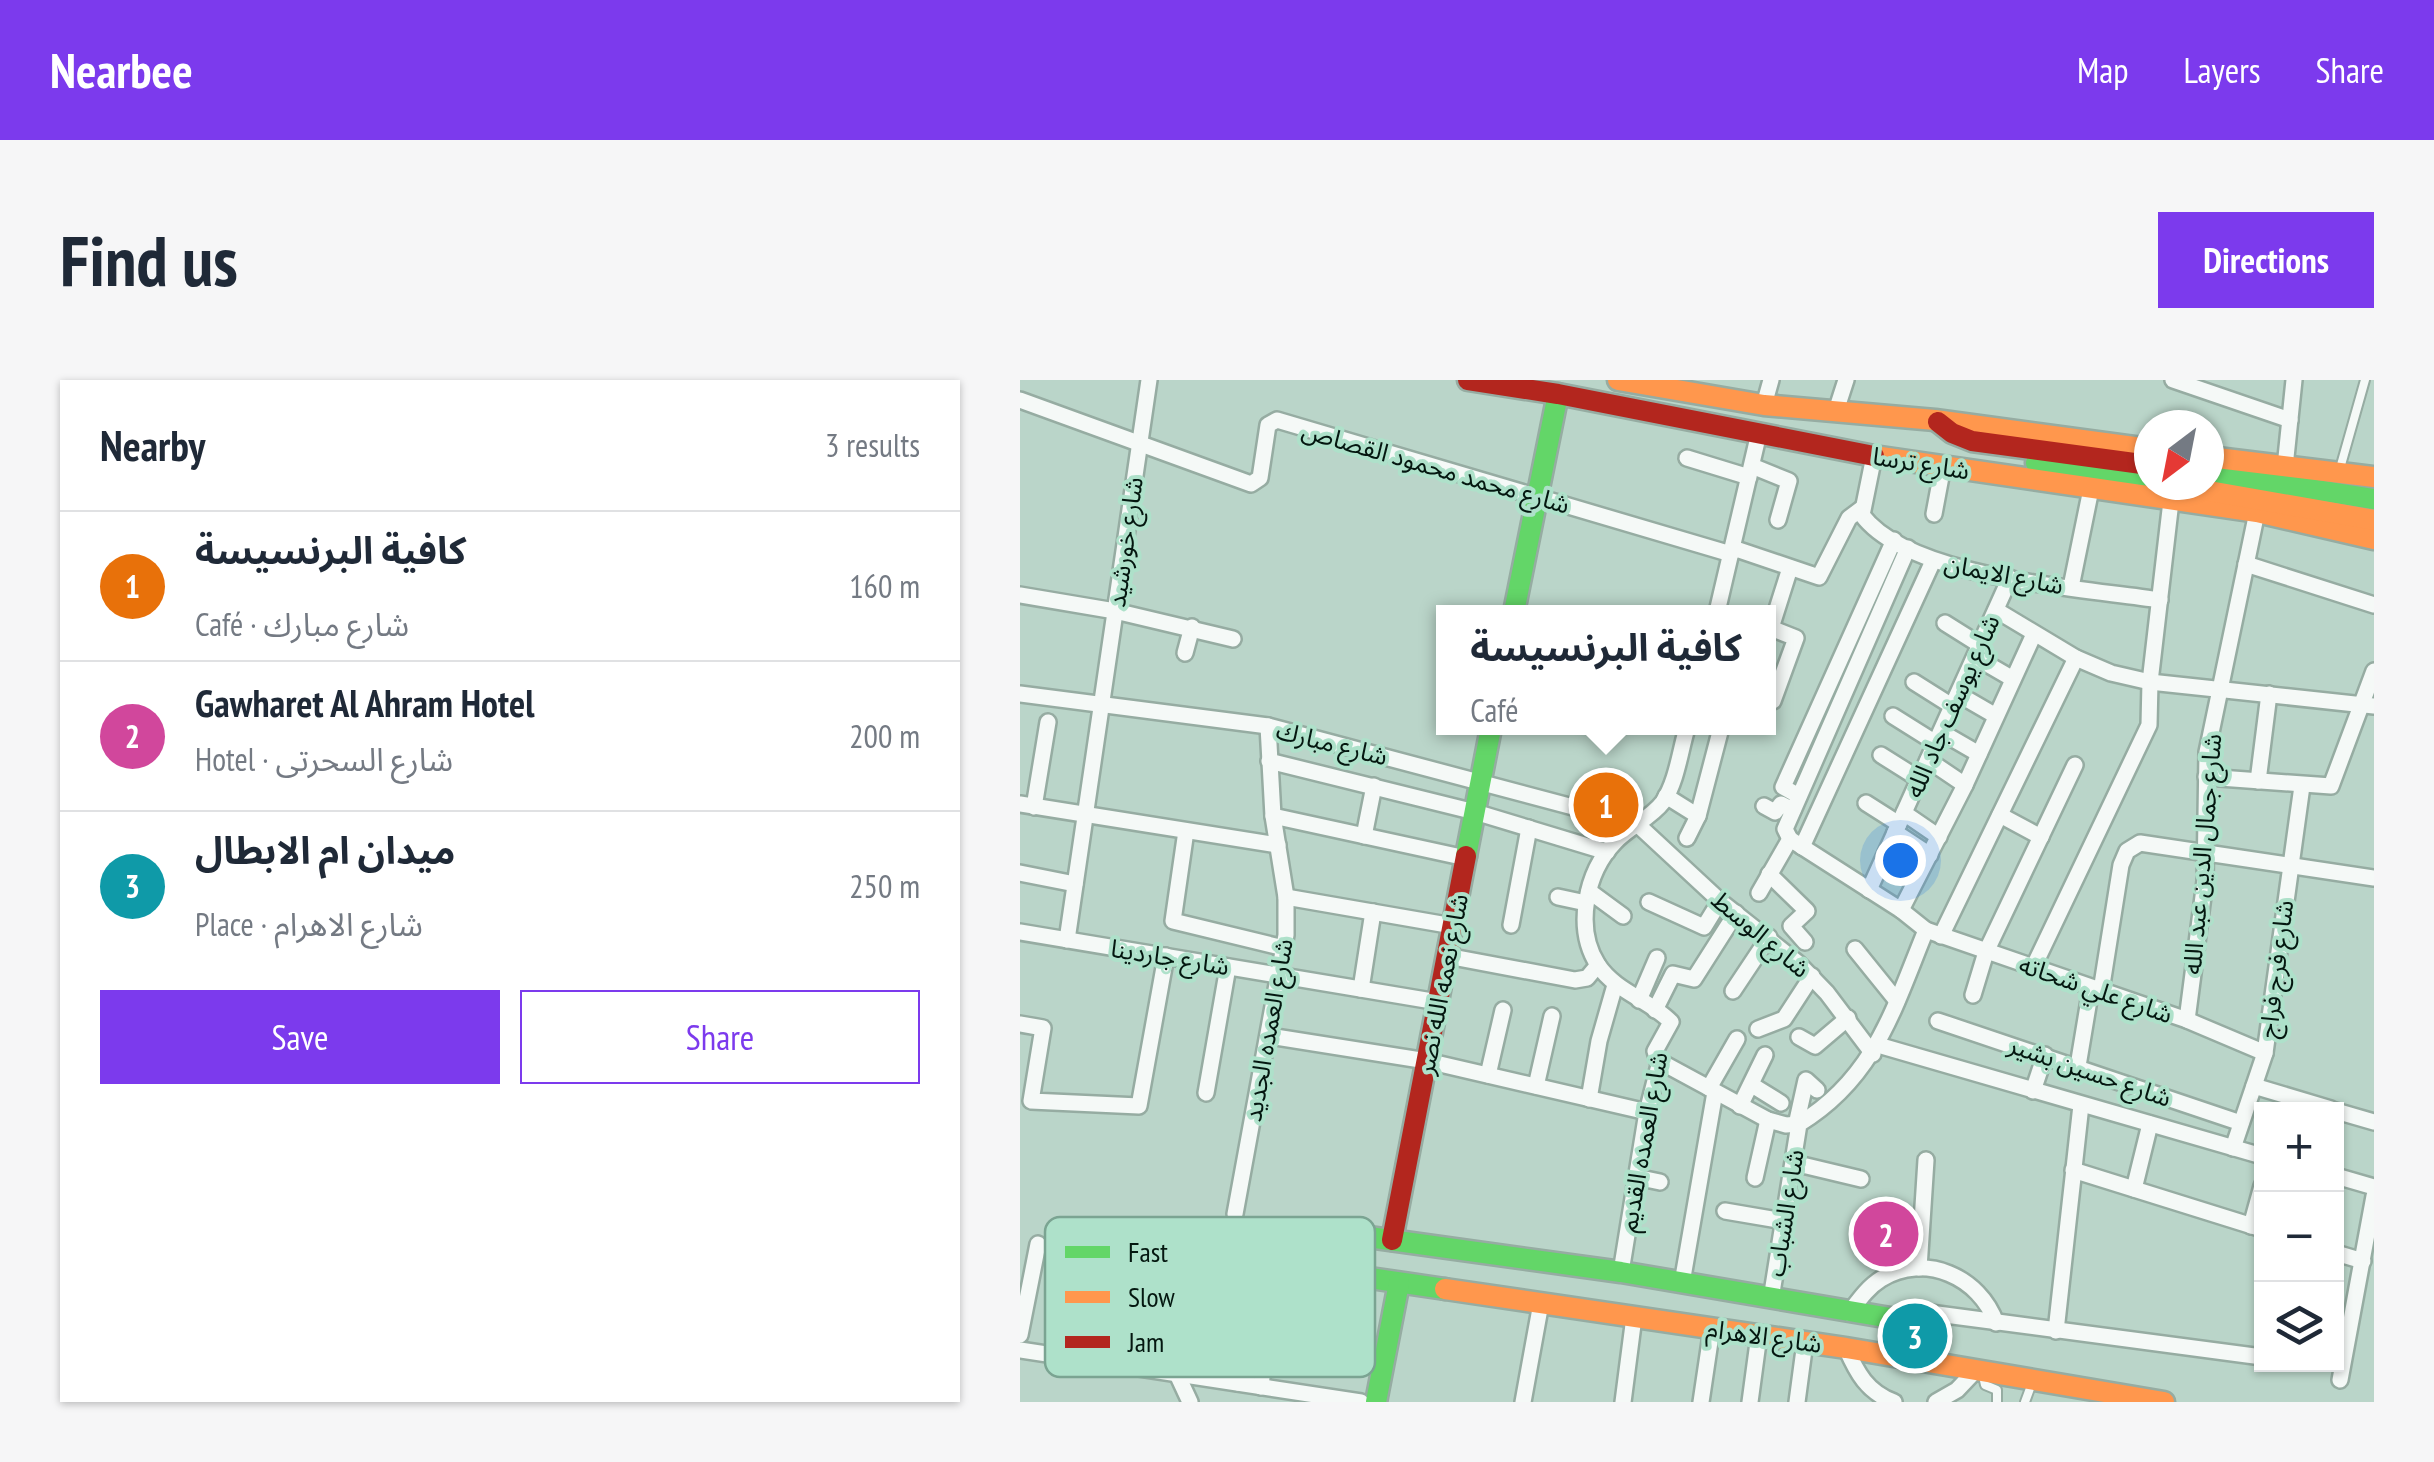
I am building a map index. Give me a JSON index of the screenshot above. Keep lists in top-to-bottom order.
{
  "streets": {
    "main road": ["شارع ترسا", "شارع نعمه الله نصر", "شارع الاهرام"],
    "street": [
      "شارع محمد محمود القصاص",
      "شارع خورشيد",
      "شارع الايمان",
      "شارع يوسف جاد الله",
      "شارع مبارك",
      "شارع جمال الدين عبد الله",
      "شارع الوسط",
      "شارع جاردينا",
      "شارع فرج فراج",
      "شارع علي شحاته",
      "شارع العمده الجديد",
      "شارع حسين بشير",
      "شارع العمده القديم",
      "شارع الشباب"
    ]
  },
  "crossings": [
    ["شارع ترسا", "شارع جمال الدين عبد الله"],
    ["شارع محمد محمود القصاص", "شارع خورشيد"],
    ["شارع خورشيد", "شارع مبارك"],
    ["شارع خورشيد", "شارع جاردينا"],
    ["شارع الايمان", "شارع يوسف جاد الله"],
    ["شارع يوسف جاد الله", "شارع علي شحاته"],
    ["شارع مبارك", "شارع الوسط"],
    ["شارع مبارك", "شارع نعمه الله نصر"],
    ["شارع مبارك", "شارع العمده الجديد"],
    ["شارع جمال الدين عبد الله", "شارع علي شحاته"],
    ["شارع الوسط", "شارع الشباب"],
    ["شارع جاردينا", "شارع نعمه الله نصر"],
    ["شارع جاردينا", "شارع العمده الجديد"],
    ["شارع فرج فراج", "شارع علي شحاته"],
    ["شارع فرج فراج", "شارع حسين بشير"],
    ["شارع نعمه الله نصر", "شارع الاهرام"],
    ["شارع علي شحاته", "شارع الشباب"],
    ["شارع العمده القديم", "شارع الاهرام"],
    ["شارع الشباب", "شارع الاهرام"]
  ],
  "legend": ["Fast", "Slow", "Jam"],
  "north": "bottom left",
  "page": {
    "header": "Nearbee",
    "nav": ["Map", "Layers", "Share"],
    "buttons": [
      "Directions",
      ["Save", "Share"]
    ],
    "title": "Find us",
    "heading": ["Nearby", "3 results"],
    "list": [
      {
        "mark": "1",
        "name": "كافية البرنسيسة",
        "note": "Café · شارع مبارك",
        "value": "160 m"
      },
      {
        "mark": "2",
        "name": "Gawharet Al Ahram Hotel",
        "note": "Hotel · شارع السحرتى",
        "value": "200 m"
      },
      {
        "mark": "3",
        "name": "ميدان ام الابطال",
        "note": "Place · شارع الاهرام",
        "value": "250 m"
      }
    ],
    "popup": ["كافية البرنسيسة", "Café"],
    "pins": ["1", "2", "3"],
    "map_buttons": ["+", "−"]
  }
}
